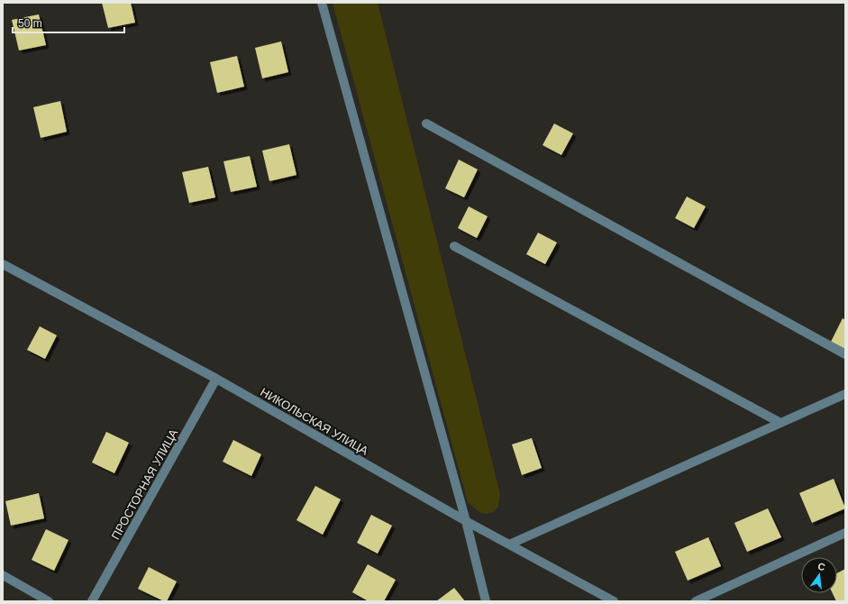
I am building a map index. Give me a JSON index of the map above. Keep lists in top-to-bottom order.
{
  "streets": {
    "street": ["НИКОЛЬСКАЯ УЛИЦА", "ПРОСТОРНАЯ УЛИЦА"]
  },
  "crossings": [
    ["НИКОЛЬСКАЯ УЛИЦА", "ПРОСТОРНАЯ УЛИЦА"]
  ],
  "scale_bar": "50 m",
  "north": "top"
}
